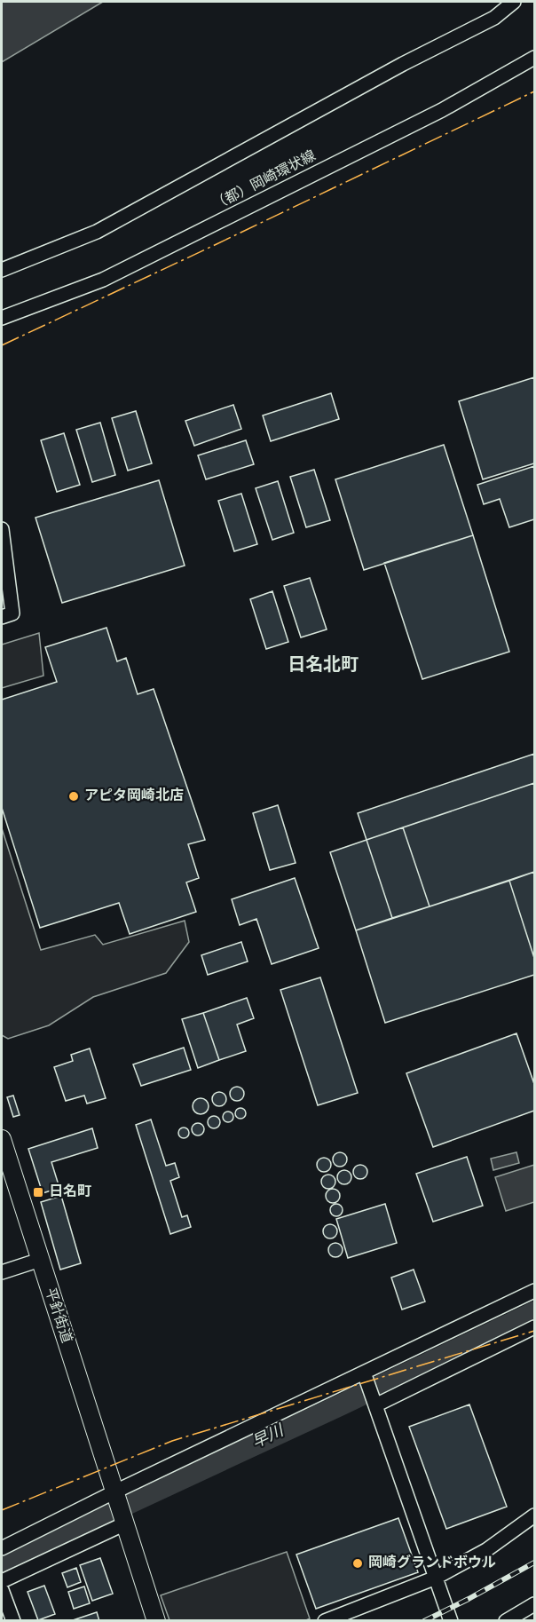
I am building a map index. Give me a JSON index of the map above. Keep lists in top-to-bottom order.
{
  "streets": {
    "main road": ["平針街道"],
    "street": ["（都）岡崎環状線"]
  },
  "districts": ["日名北町"],
  "water": ["早川"],
  "places": {
    "other": ["アピタ岡崎北店", "岡崎グランドボウル"],
    "transit": ["日名町"]
  }
}
